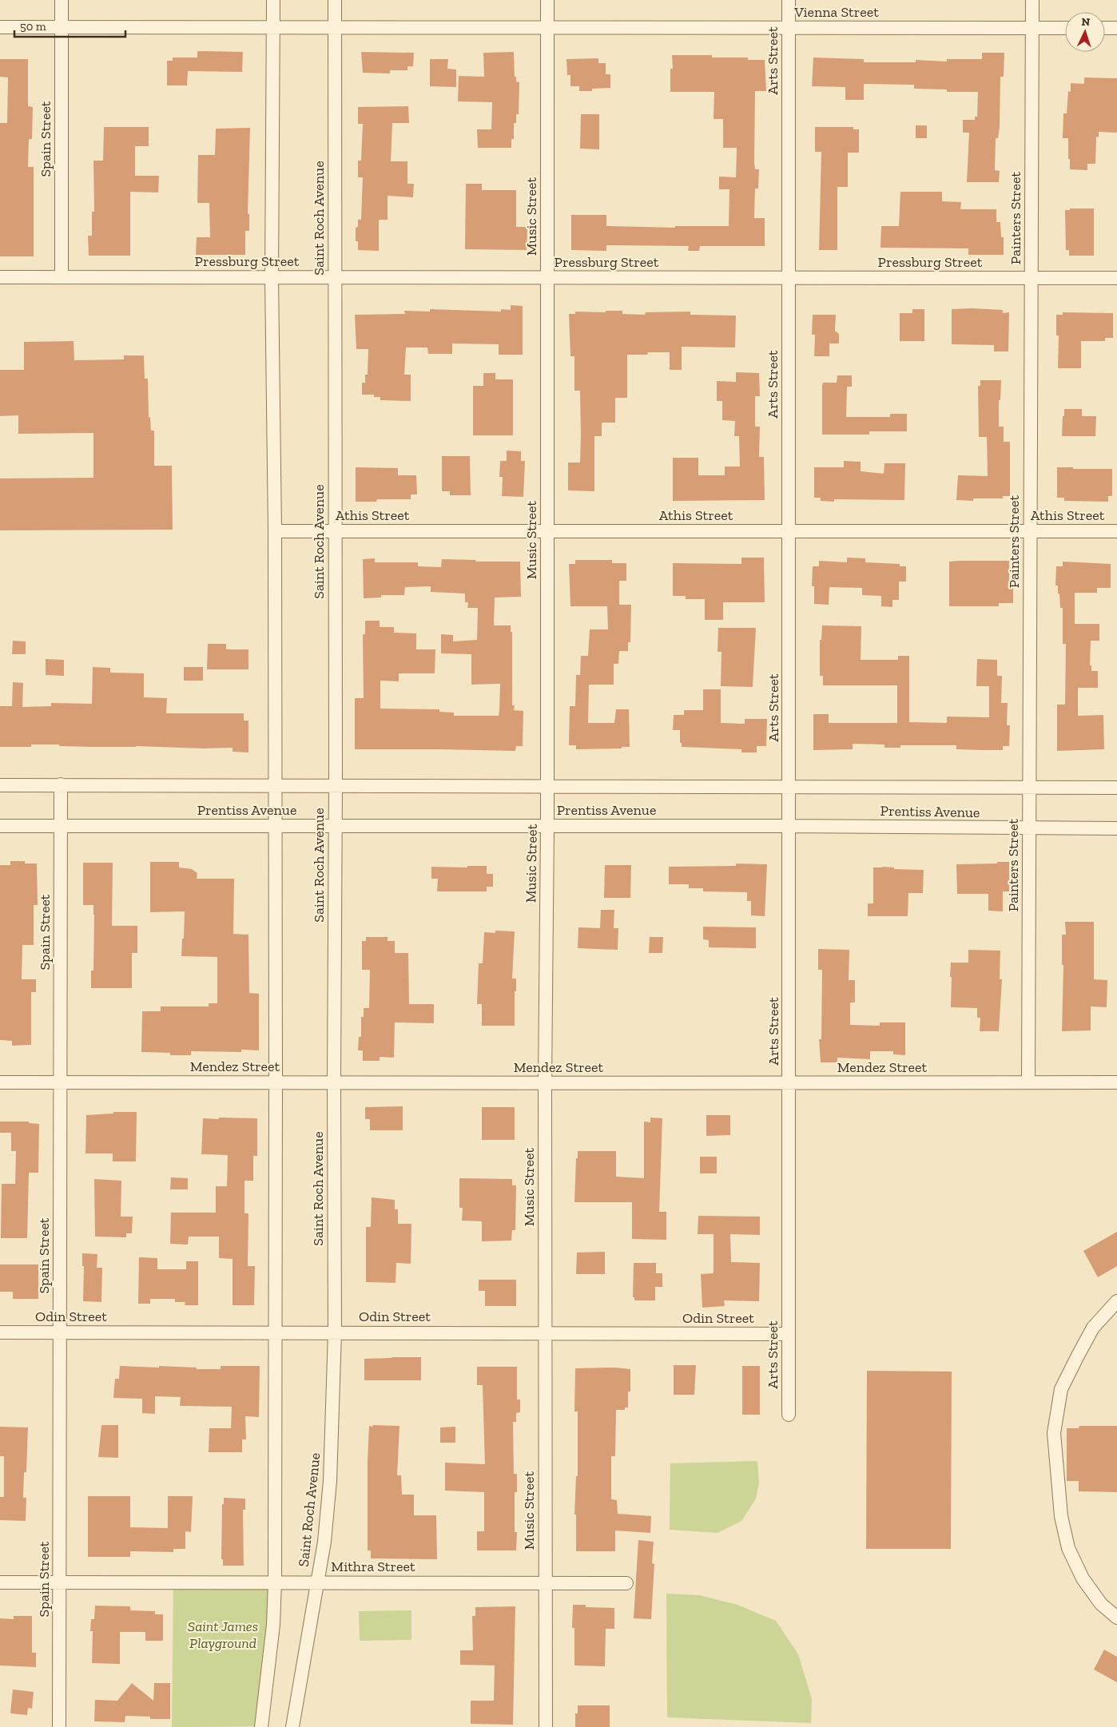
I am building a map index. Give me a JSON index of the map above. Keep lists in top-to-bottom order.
{
  "streets": {
    "street": [
      "Vienna Street",
      "Arts Street",
      "Spain Street",
      "Music Street",
      "Saint Roch Avenue",
      "Painters Street",
      "Pressburg Street",
      "Athis Street",
      "Prentiss Avenue",
      "Mendez Street",
      "Odin Street",
      "Mithra Street"
    ]
  },
  "crossings": [
    ["Vienna Street", "Arts Street"],
    ["Vienna Street", "Spain Street"],
    ["Vienna Street", "Music Street"],
    ["Vienna Street", "Saint Roch Avenue"],
    ["Vienna Street", "Painters Street"],
    ["Arts Street", "Pressburg Street"],
    ["Arts Street", "Athis Street"],
    ["Arts Street", "Prentiss Avenue"],
    ["Arts Street", "Mendez Street"],
    ["Arts Street", "Odin Street"],
    ["Spain Street", "Pressburg Street"],
    ["Spain Street", "Prentiss Avenue"],
    ["Spain Street", "Mendez Street"],
    ["Spain Street", "Odin Street"],
    ["Spain Street", "Mithra Street"],
    ["Music Street", "Pressburg Street"],
    ["Music Street", "Athis Street"],
    ["Music Street", "Prentiss Avenue"],
    ["Music Street", "Mendez Street"],
    ["Music Street", "Odin Street"],
    ["Music Street", "Mithra Street"],
    ["Saint Roch Avenue", "Pressburg Street"],
    ["Saint Roch Avenue", "Athis Street"],
    ["Saint Roch Avenue", "Prentiss Avenue"],
    ["Saint Roch Avenue", "Mendez Street"],
    ["Saint Roch Avenue", "Odin Street"],
    ["Saint Roch Avenue", "Mithra Street"],
    ["Painters Street", "Pressburg Street"],
    ["Painters Street", "Athis Street"],
    ["Painters Street", "Prentiss Avenue"],
    ["Painters Street", "Mendez Street"]
  ],
  "parks": ["Saint James Playground"],
  "scale_bar": "50 m",
  "north": "top"
}
